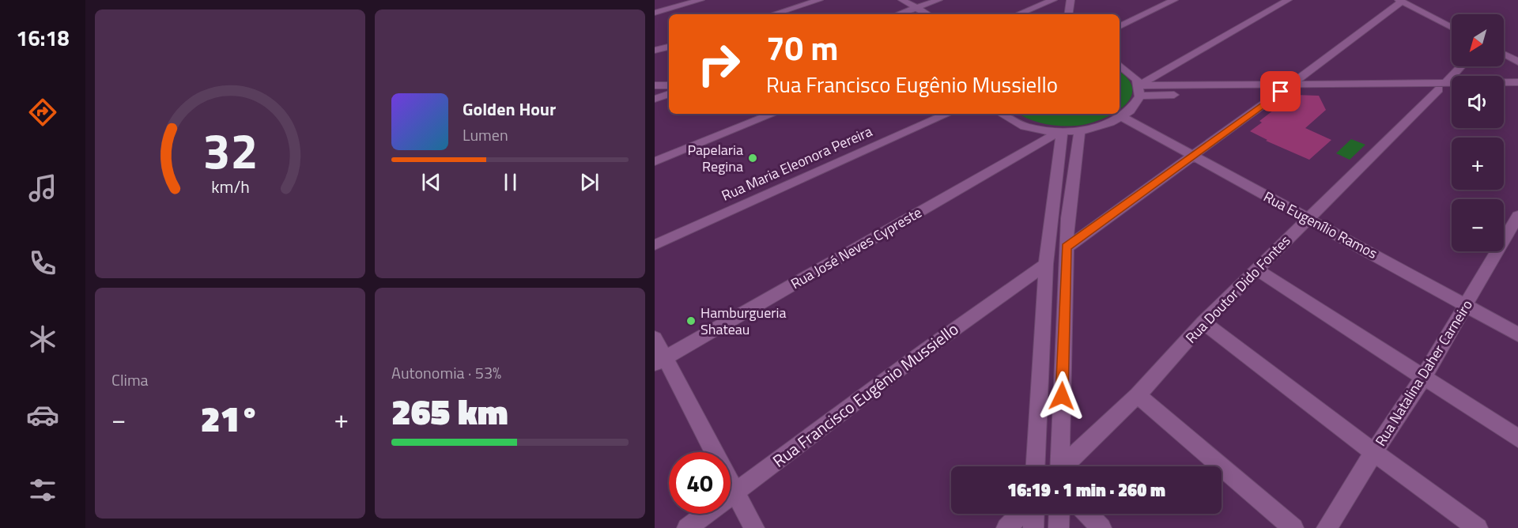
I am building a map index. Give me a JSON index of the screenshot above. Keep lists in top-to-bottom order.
{
  "streets": {
    "street": [
      "Rua Maria Eleonora Pereira",
      "Rua Eugenílio Ramos",
      "Rua José Neves Cypreste",
      "Rua Doutor Dido Fontes",
      "Rua Natalina Daher Carneiro",
      "Rua Francisco Eugênio Mussiello"
    ]
  },
  "crossings": [
    ["Rua Eugenílio Ramos", "Rua Doutor Dido Fontes"],
    ["Rua Eugenílio Ramos", "Rua Natalina Daher Carneiro"]
  ],
  "places": ["Papelaria Regina", "Hamburgueria Shateau"],
  "north": "bottom left",
  "page": {
    "tabs": "16:18",
    "map_buttons": ["+", "−"],
    "turn": ["70 m", "Rua Francisco Eugênio Mussiello"],
    "song": ["Golden Hour", "Lumen"],
    "tile": [
      "Clima",
      ["Autonomia · 53%", "265 km"]
    ],
    "heat": ["−", "21°", "+"],
    "limit": "40",
    "trip": "16:19 · 1 min · 260 m",
    "gauge": ["32", "km/h"]
  }
}
